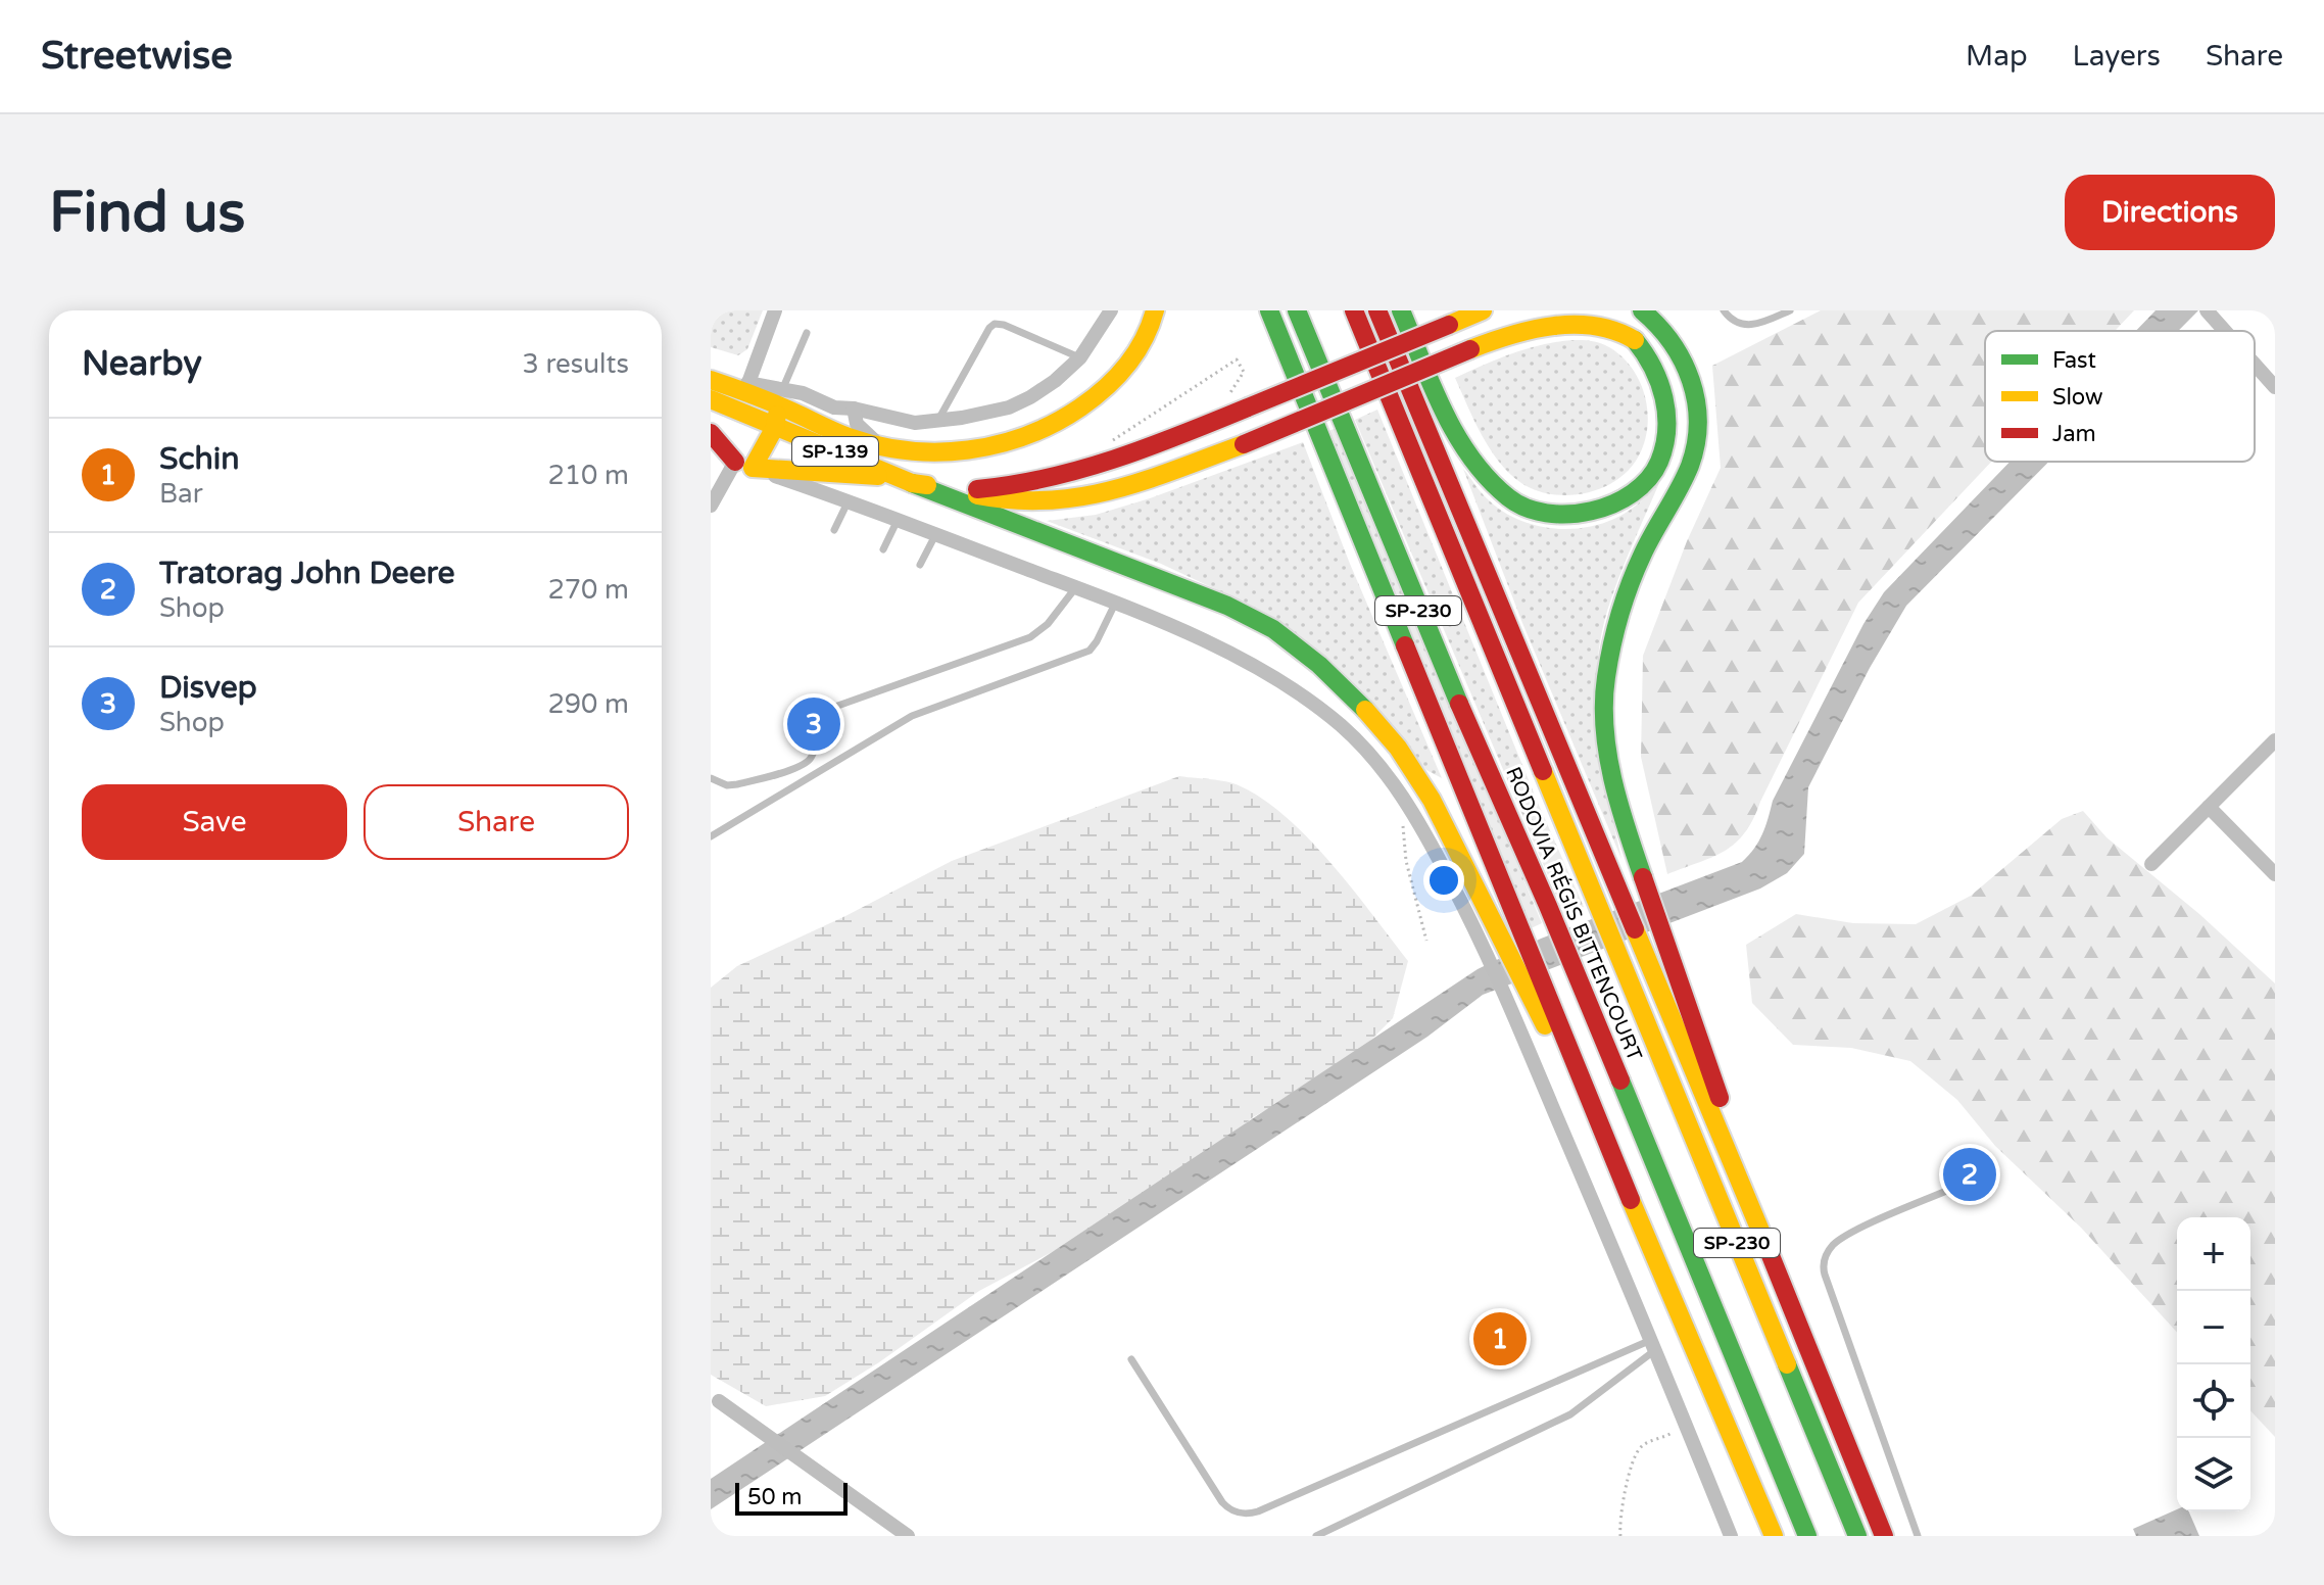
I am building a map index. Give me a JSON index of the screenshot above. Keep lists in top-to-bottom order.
{
  "streets": {
    "main road": ["SP-139", "SP-230", "RODOVIA RÉGIS BITTENCOURT"]
  },
  "legend": ["Fast", "Slow", "Jam"],
  "scale_bar": "50 m",
  "page": {
    "header": "Streetwise",
    "nav": ["Map", "Layers", "Share"],
    "buttons": [
      "Directions",
      ["Save", "Share"]
    ],
    "title": "Find us",
    "heading": ["Nearby", "3 results"],
    "list": [
      {
        "mark": "1",
        "name": "Schin",
        "note": "Bar",
        "value": "210 m"
      },
      {
        "mark": "2",
        "name": "Tratorag John Deere",
        "note": "Shop",
        "value": "270 m"
      },
      {
        "mark": "3",
        "name": "Disvep",
        "note": "Shop",
        "value": "290 m"
      }
    ],
    "pins": ["3", "2", "1"],
    "map_buttons": ["+", "−"],
    "scale": "50 m"
  }
}
